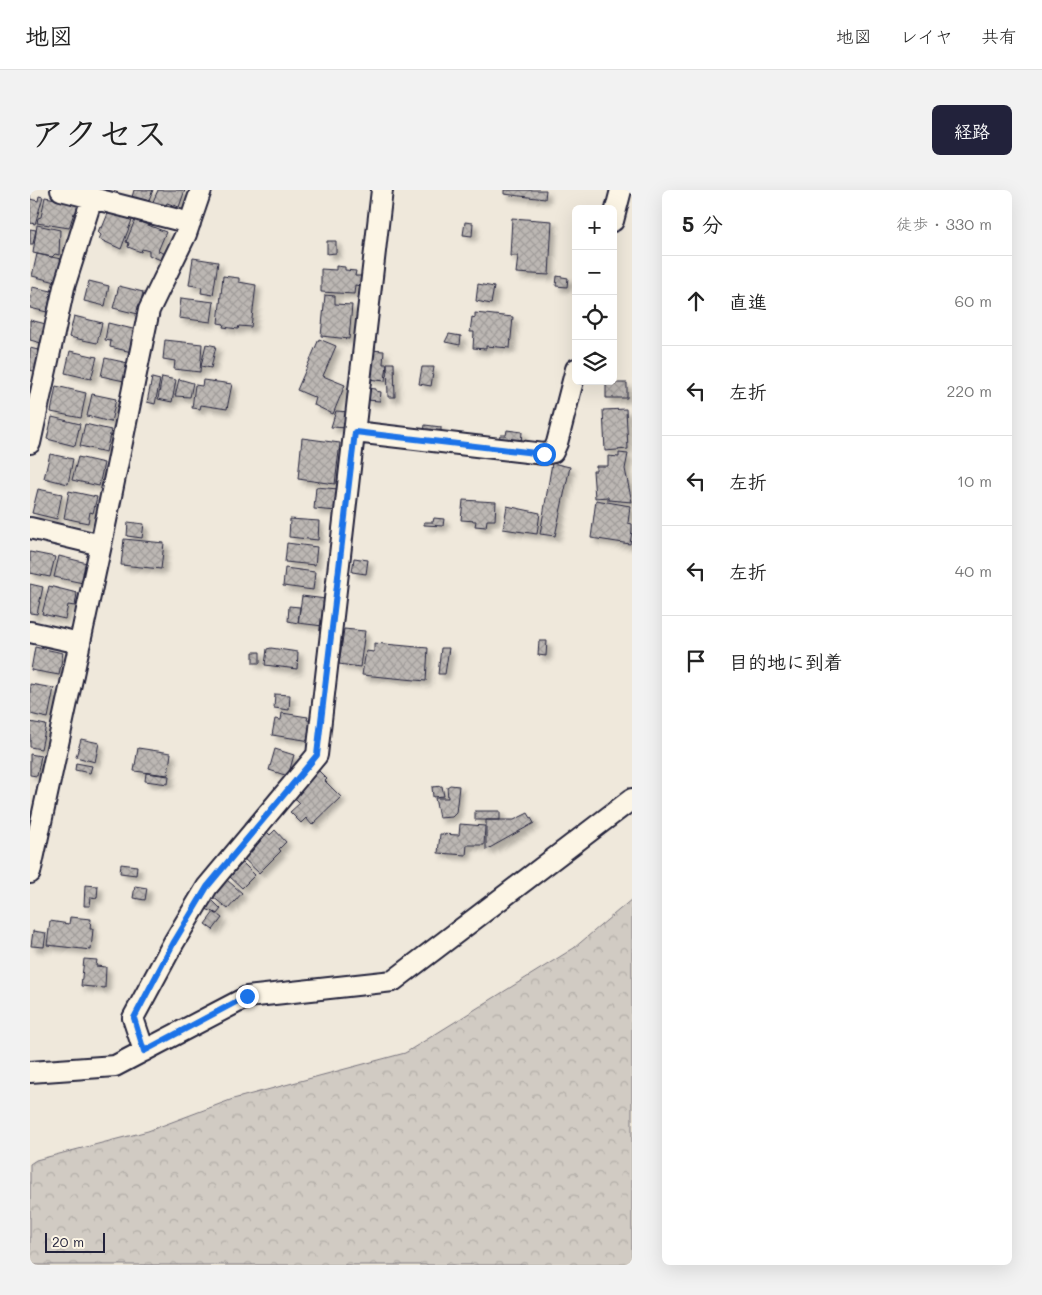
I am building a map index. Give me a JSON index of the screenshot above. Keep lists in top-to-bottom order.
{
  "scale_bar": "20 m",
  "page": {
    "header": "地図",
    "nav": ["地図", "レイヤ", "共有"],
    "title": "アクセス",
    "buttons": "経路",
    "heading": ["5 分", "徒歩 · 330 m"],
    "map_buttons": ["+", "−"],
    "list": [
      ["直進", "60 m"],
      ["左折", "220 m"],
      ["左折", "10 m"],
      ["左折", "40 m"],
      "目的地に到着"
    ],
    "scale": "20 m"
  }
}
